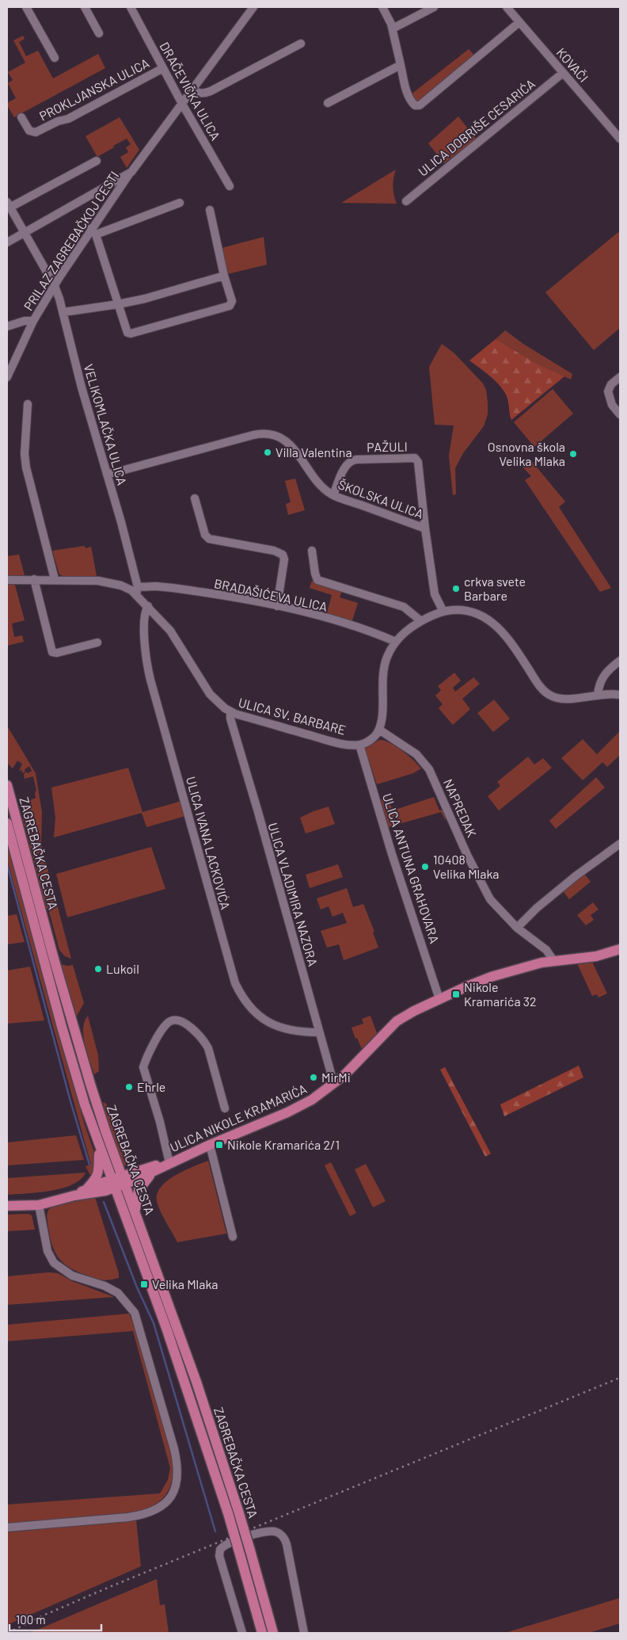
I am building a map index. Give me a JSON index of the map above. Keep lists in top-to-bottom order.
{
  "streets": {
    "main road": ["ZAGREBAČKA CESTA", "ULICA NIKOLE KRAMARIĆA"],
    "street": [
      "KOVAČI",
      "PROKLJANSKA ULICA",
      "DRAČEVIČKA ULICA",
      "ULICA DOBRIŠE CESARIĆA",
      "PRILAZ ZAGREBAČKOJ CESTI",
      "VELIKOMLAČKA ULICA",
      "PAŽULI",
      "ŠKOLSKA ULICA",
      "BRADAŠIĆEVA ULICA",
      "ULICA SV. BARBARE",
      "NAPREDAK",
      "ULICA IVANA LACKOVIĆA",
      "ULICA ANTUNA GRAHOVARA",
      "ULICA VLADIMIRA NAZORA"
    ]
  },
  "crossings": [
    ["KOVAČI", "ULICA DOBRIŠE CESARIĆA"],
    ["PROKLJANSKA ULICA", "DRAČEVIČKA ULICA"],
    ["DRAČEVIČKA ULICA", "PRILAZ ZAGREBAČKOJ CESTI"],
    ["PRILAZ ZAGREBAČKOJ CESTI", "VELIKOMLAČKA ULICA"],
    ["VELIKOMLAČKA ULICA", "ŠKOLSKA ULICA"],
    ["VELIKOMLAČKA ULICA", "BRADAŠIĆEVA ULICA"],
    ["VELIKOMLAČKA ULICA", "ULICA SV. BARBARE"],
    ["PAŽULI", "ŠKOLSKA ULICA"],
    ["BRADAŠIĆEVA ULICA", "ULICA SV. BARBARE"],
    ["ULICA SV. BARBARE", "NAPREDAK"],
    ["ULICA SV. BARBARE", "ULICA IVANA LACKOVIĆA"],
    ["ULICA SV. BARBARE", "ULICA ANTUNA GRAHOVARA"],
    ["ULICA SV. BARBARE", "ULICA VLADIMIRA NAZORA"],
    ["NAPREDAK", "ULICA NIKOLE KRAMARIĆA"],
    ["ULICA IVANA LACKOVIĆA", "ULICA VLADIMIRA NAZORA"],
    ["ZAGREBAČKA CESTA", "ULICA NIKOLE KRAMARIĆA"],
    ["ULICA ANTUNA GRAHOVARA", "ULICA NIKOLE KRAMARIĆA"],
    ["ULICA VLADIMIRA NAZORA", "ULICA NIKOLE KRAMARIĆA"]
  ],
  "places": {
    "other": [
      "Villa Valentina",
      "Osnovna škola Velika Mlaka",
      "crkva svete Barbare",
      "10408 Velika Mlaka",
      "Lukoil",
      "MirMi",
      "Ehrle"
    ],
    "transit": ["Nikole Kramarića 32", "Nikole Kramarića 2/1", "Velika Mlaka"]
  },
  "scale_bar": "100 m"
}
